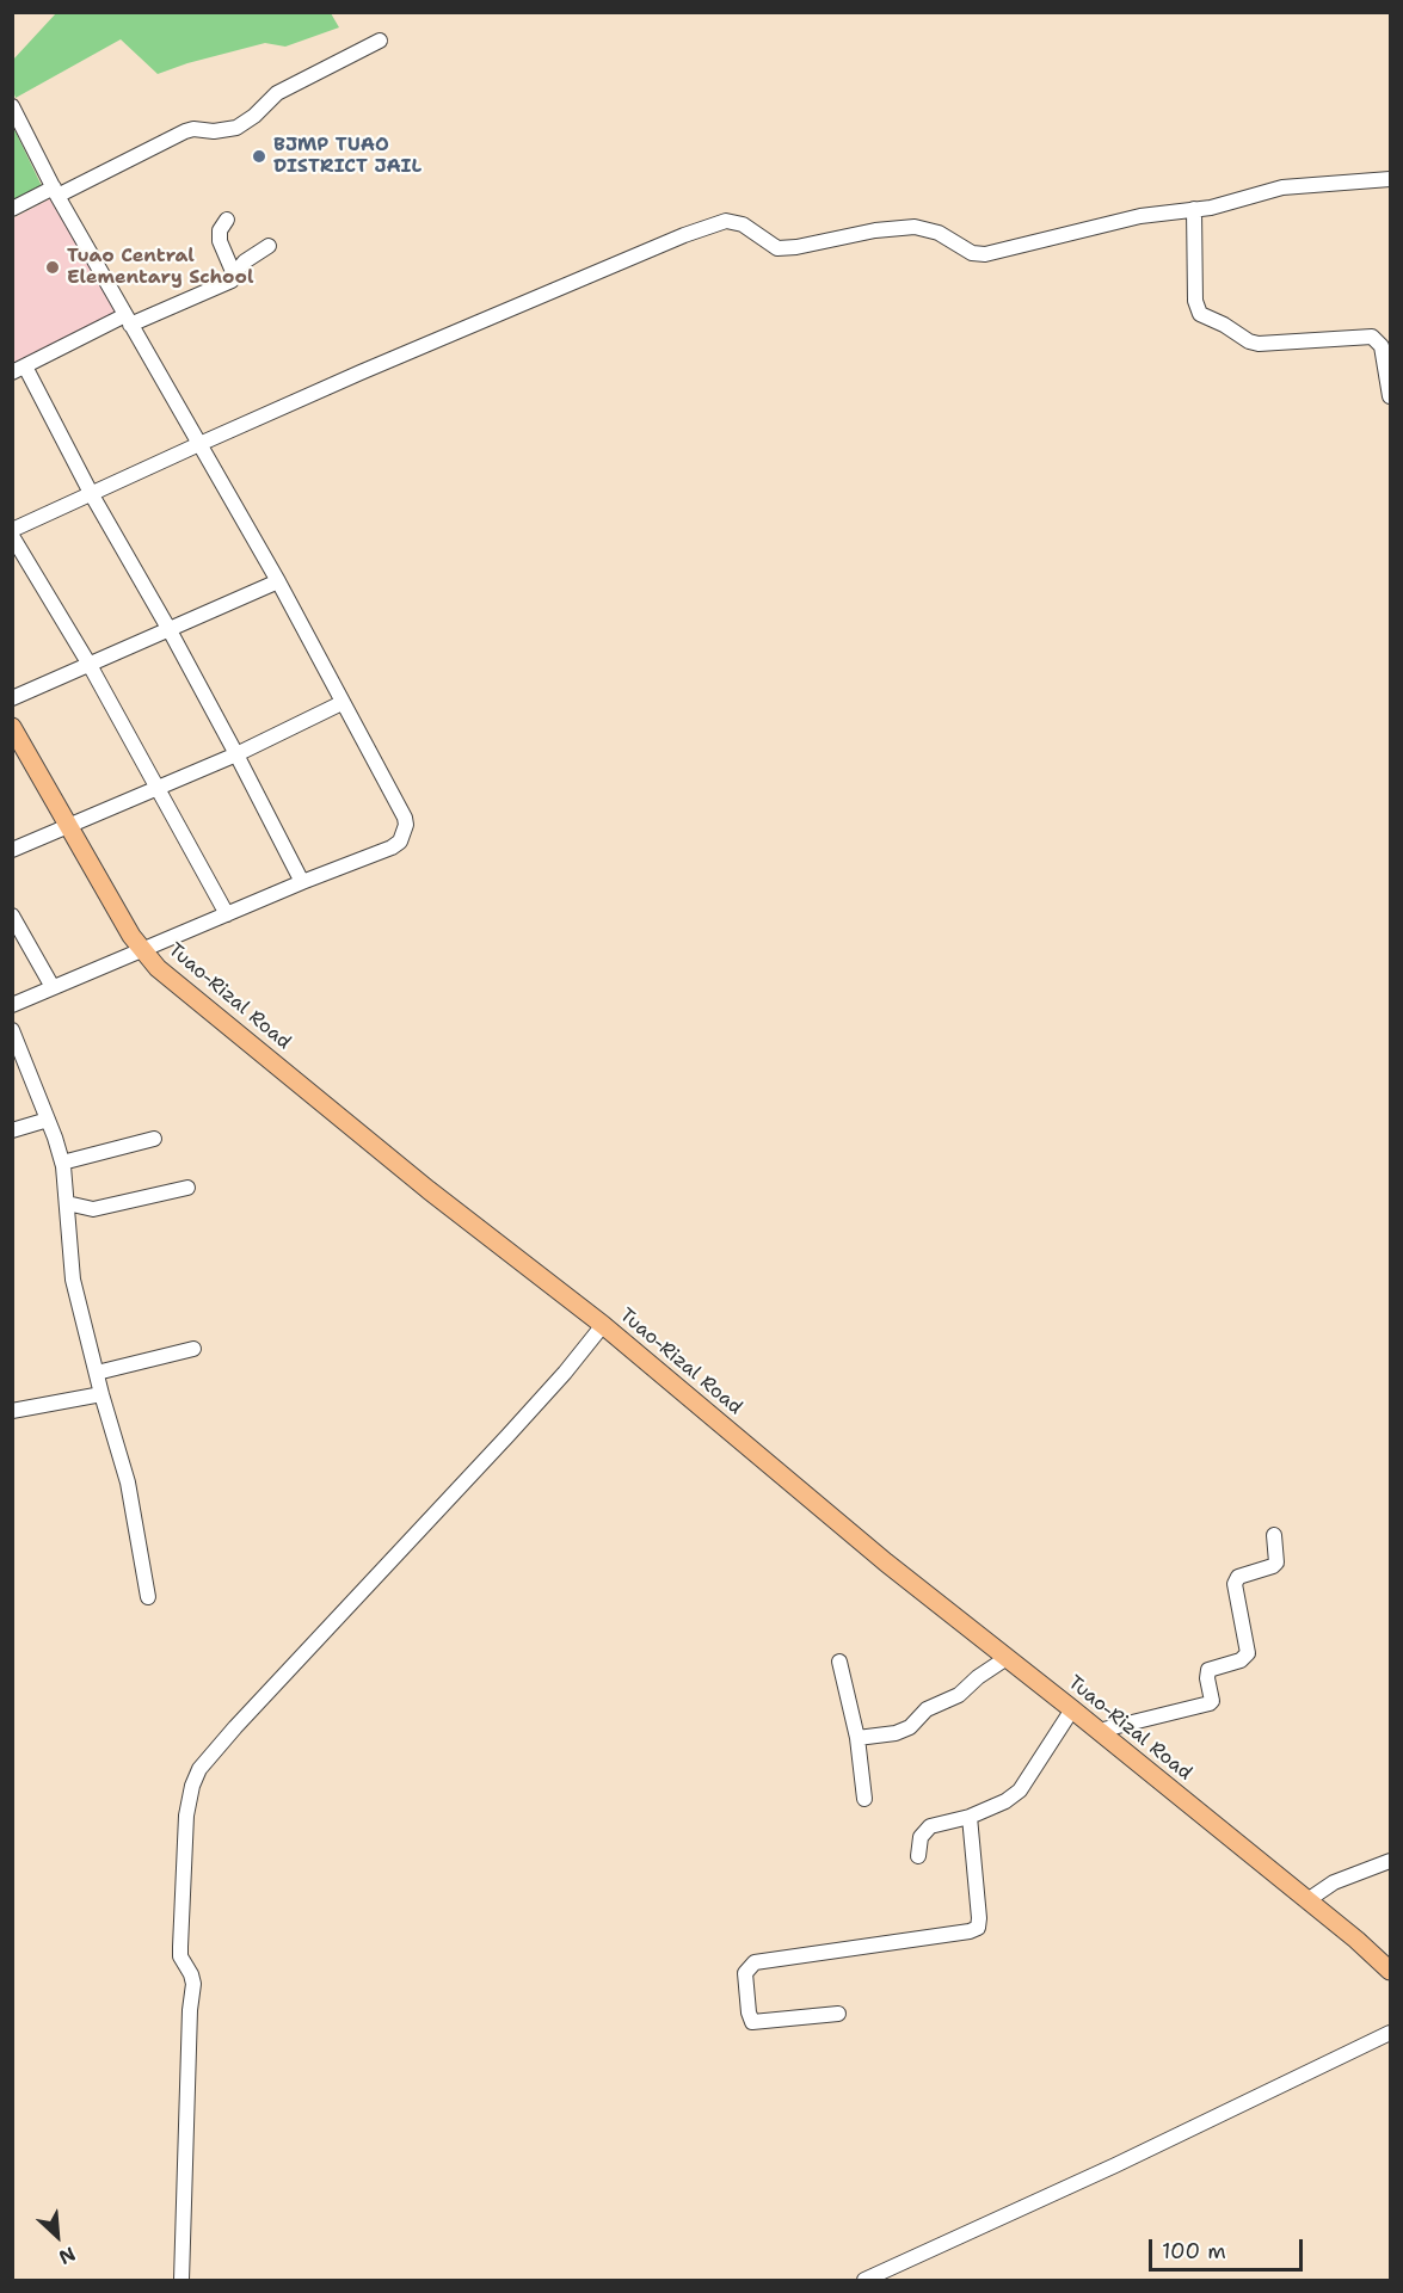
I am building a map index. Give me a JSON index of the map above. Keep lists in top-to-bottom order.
{
  "streets": {
    "main road": ["Tuao-Rizal Road"]
  },
  "places": ["BJMP TUAO DISTRICT JAIL", "Tuao Central Elementary School"],
  "scale_bar": "100 m",
  "north": "bottom right"
}
